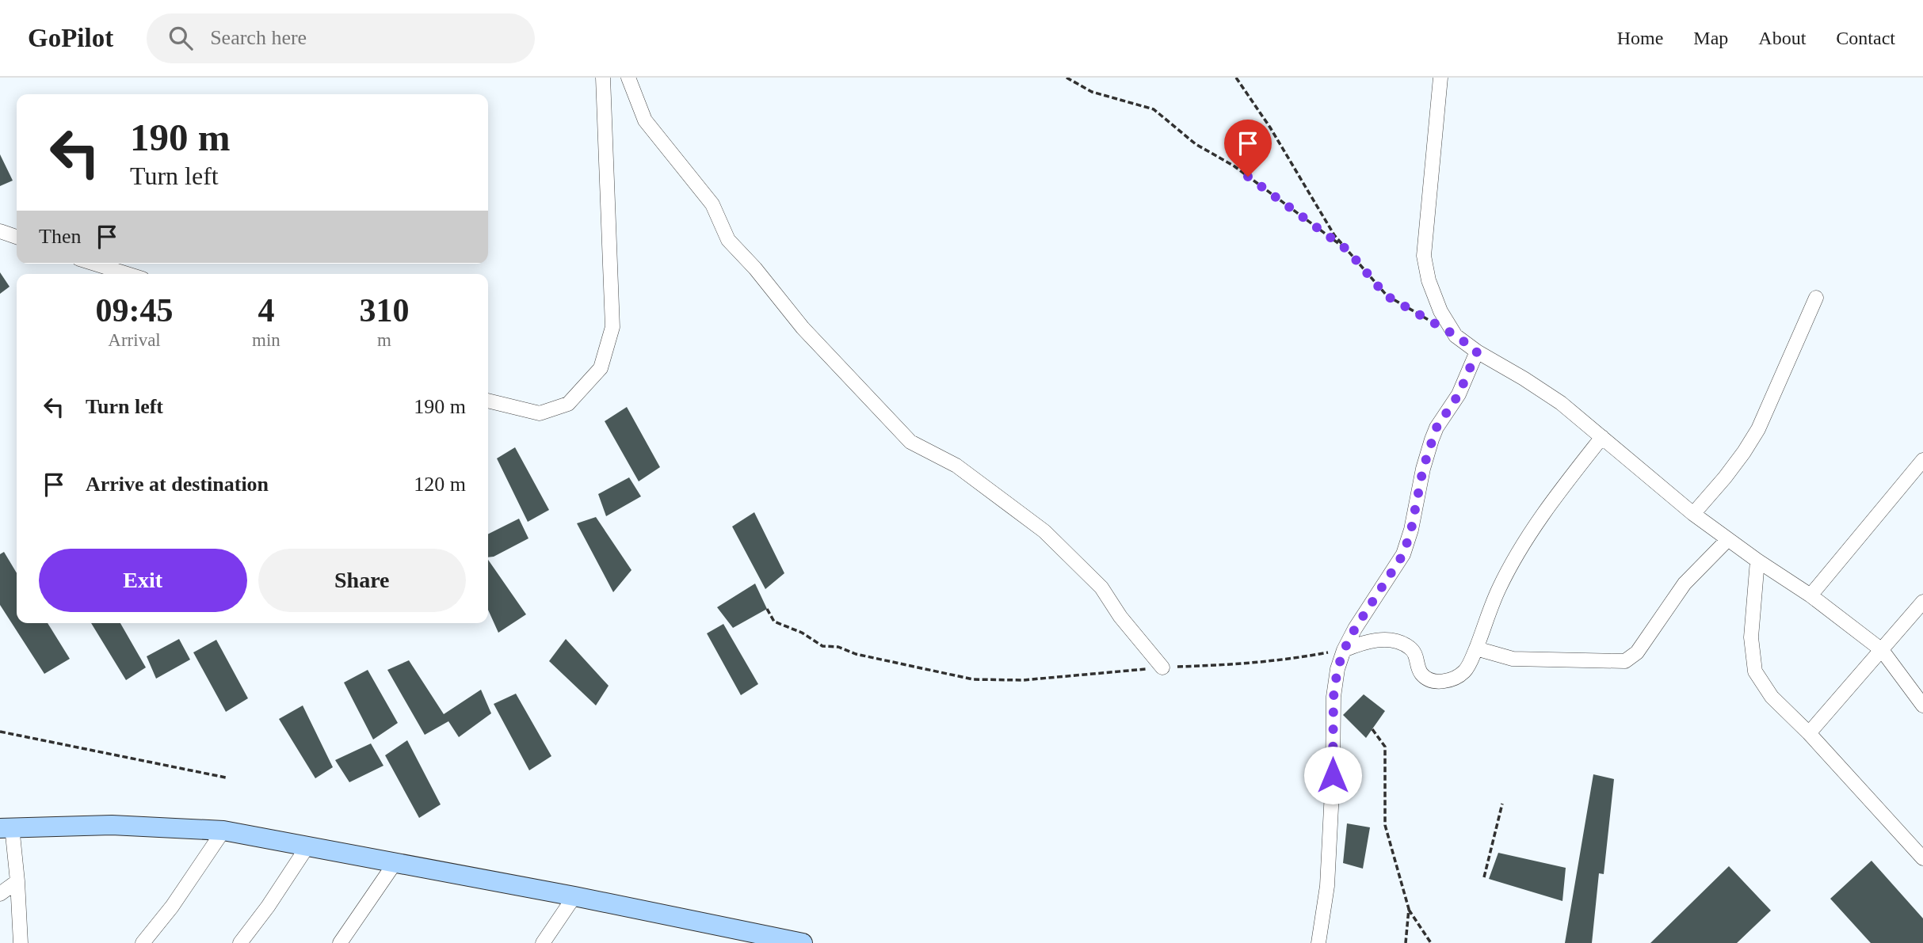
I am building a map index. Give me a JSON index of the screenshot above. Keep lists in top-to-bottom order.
{
  "page": {
    "header": "GoPilot",
    "search": "Search here",
    "nav": [
      "Home",
      "Map",
      "About",
      "Contact"
    ],
    "turn": ["190 m", "Turn left"],
    "then": "Then",
    "eta": [
      "09:45",
      "Arrival",
      "4",
      "min",
      "310",
      "m"
    ],
    "list": [
      {
        "name": "Turn left",
        "value": "190 m"
      },
      {
        "name": "Arrive at destination",
        "value": "120 m"
      }
    ],
    "buttons": ["Exit", "Share"]
  }
}
